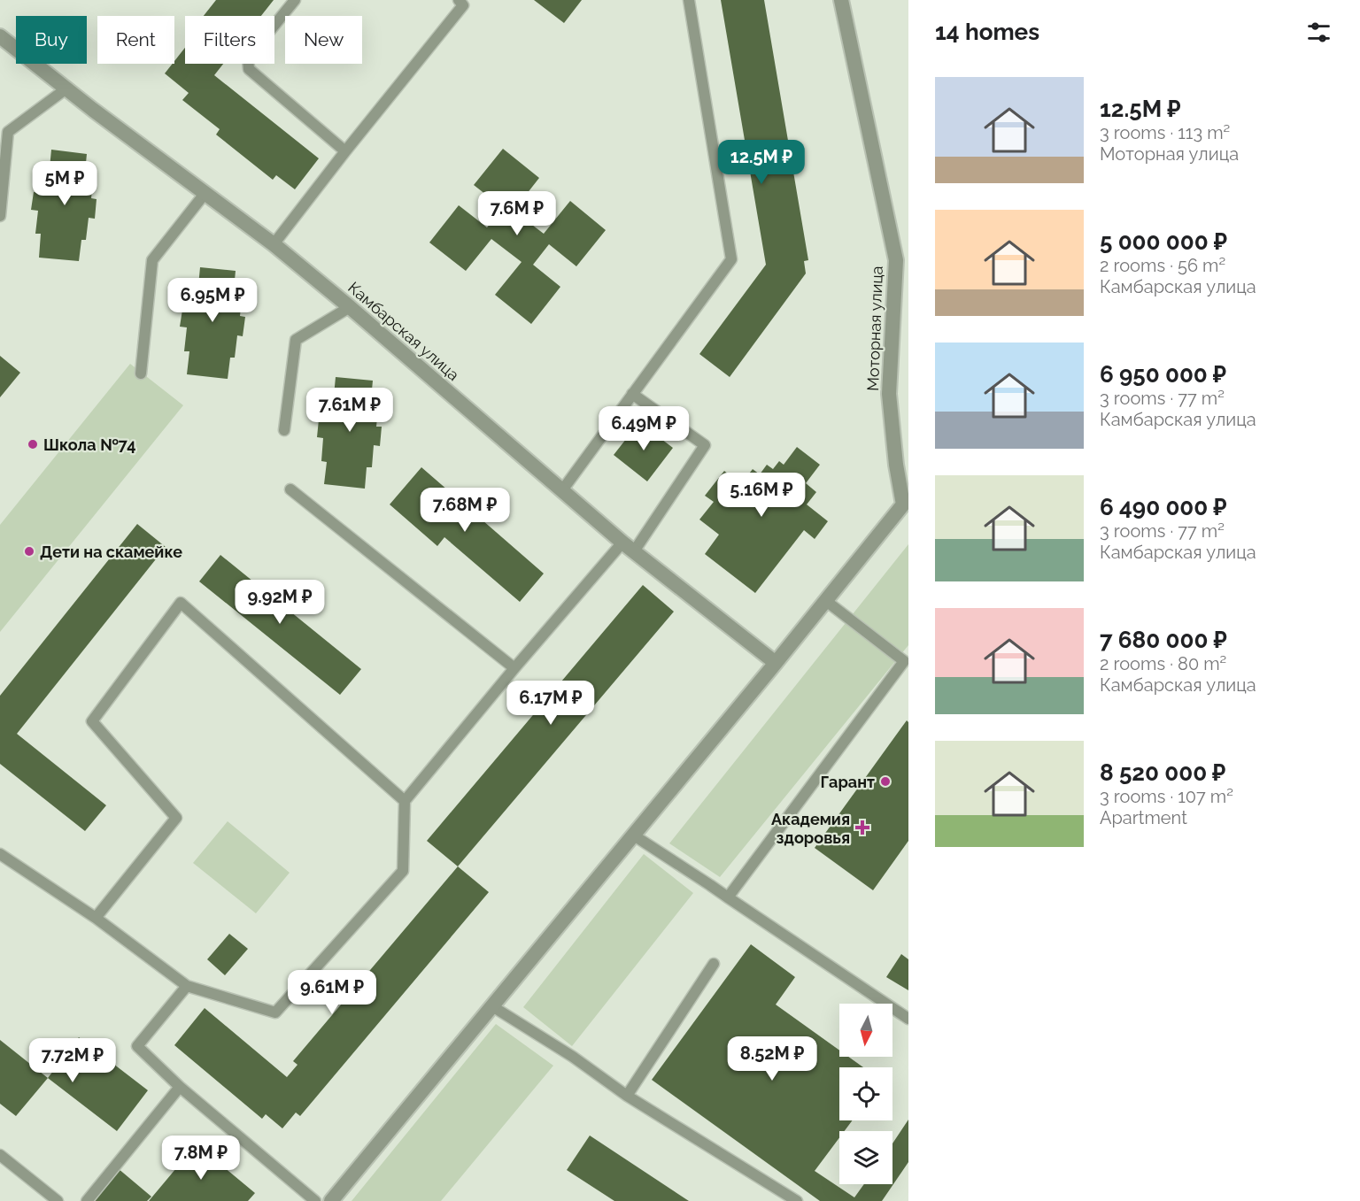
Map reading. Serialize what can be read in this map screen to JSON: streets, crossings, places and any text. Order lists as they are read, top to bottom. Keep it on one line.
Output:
{"streets":{"street":["Моторная улица","Камбарская улица"]},"places":{"other":["Школа №74","Дети на скамейке","Гарант"],"health":["Академия здоровья"]},"north":"bottom","page":{"heading":"14 homes","chip":["Buy","Rent","Filters","New"],"list":[{"name":"12.5M ₽","note":"3 rooms · 113 m² · Моторная улица"},{"name":"5 000 000 ₽","note":"2 rooms · 56 m² · Камбарская улица"},{"name":"6 950 000 ₽","note":"3 rooms · 77 m² · Камбарская улица"},{"name":"6 490 000 ₽","note":"3 rooms · 77 m² · Камбарская улица"},{"name":"7 680 000 ₽","note":"2 rooms · 80 m² · Камбарская улица"},{"name":"8 520 000 ₽","note":"3 rooms · 107 m² · Apartment"}],"price":["12.5M ₽","5M ₽","7.6M ₽","6.95M ₽","7.61M ₽","6.49M ₽","5.16M ₽","7.68M ₽","9.92M ₽","6.17M ₽","9.61M ₽","8.52M ₽","7.72M ₽","7.8M ₽"]}}
